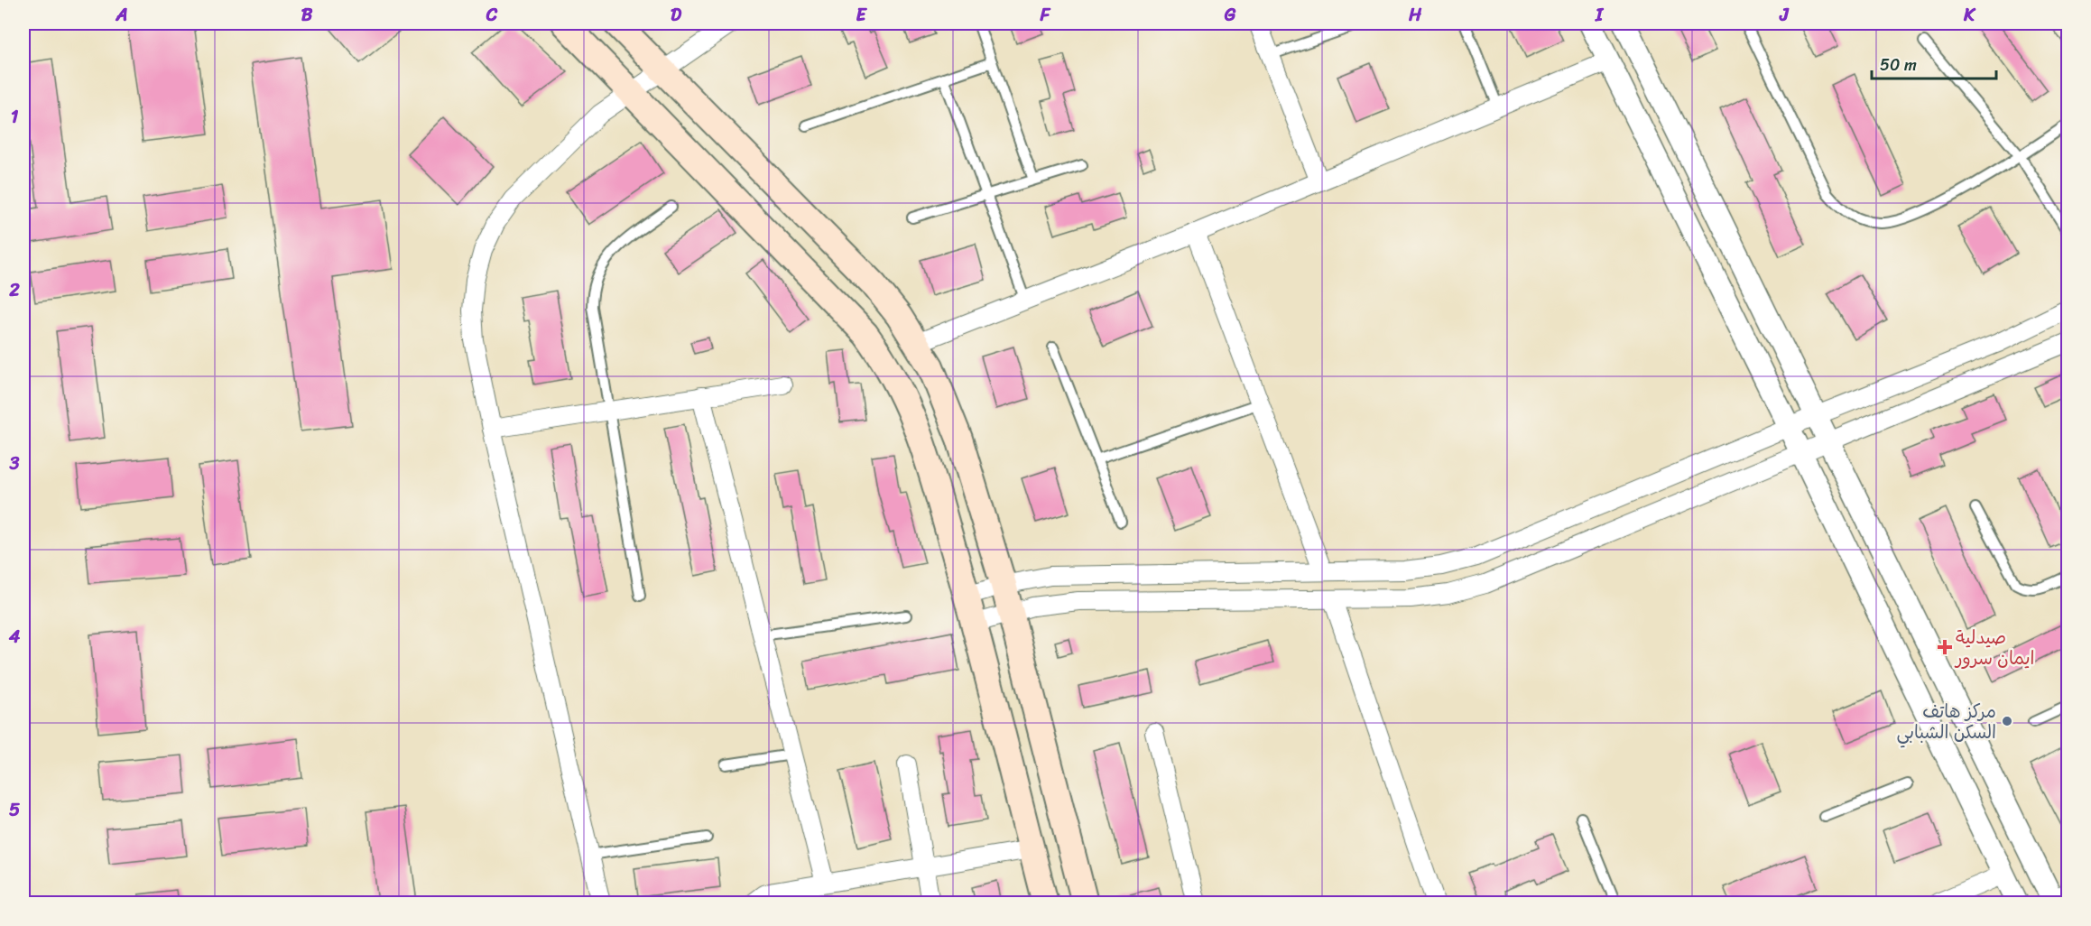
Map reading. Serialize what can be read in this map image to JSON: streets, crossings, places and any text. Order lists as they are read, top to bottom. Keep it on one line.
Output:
{"places":{"health":["صيدلية ايمان سرور"],"other":["مركز هاتف السكن الشبابي"]},"scale_bar":"50 m","grid":{"columns":["A","B","C","D","E","F","G","H","I","J","K"],"rows":["1","2","3","4","5"]}}
